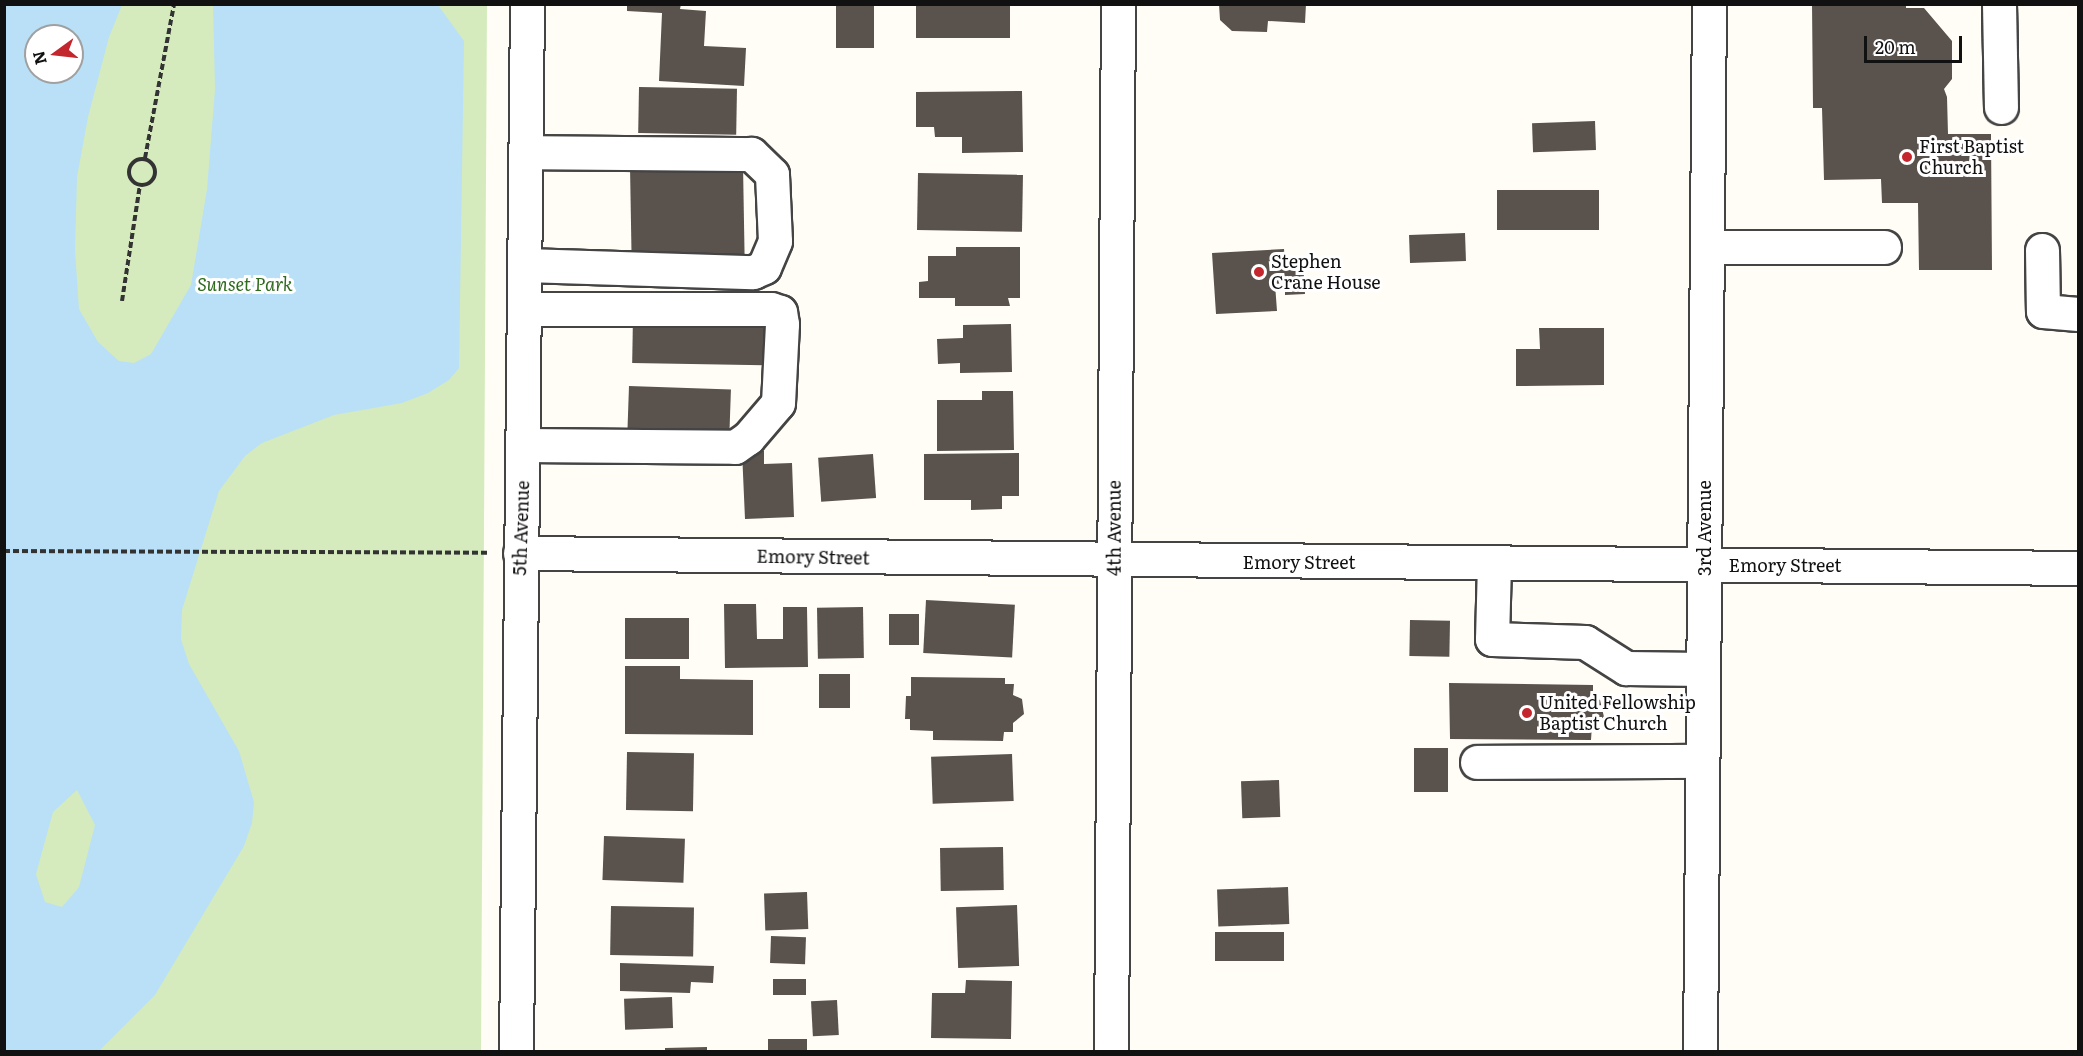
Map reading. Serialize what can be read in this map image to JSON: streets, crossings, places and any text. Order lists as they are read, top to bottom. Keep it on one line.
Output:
{"streets":{"street":["5th Avenue","4th Avenue","3rd Avenue","Emory Street"]},"crossings":[["5th Avenue","Emory Street"],["4th Avenue","Emory Street"],["3rd Avenue","Emory Street"]],"parks":["Sunset Park"],"places":["First Baptist Church","Stephen Crane House","United Fellowship Baptist Church"],"scale_bar":"20 m","north":"left"}
